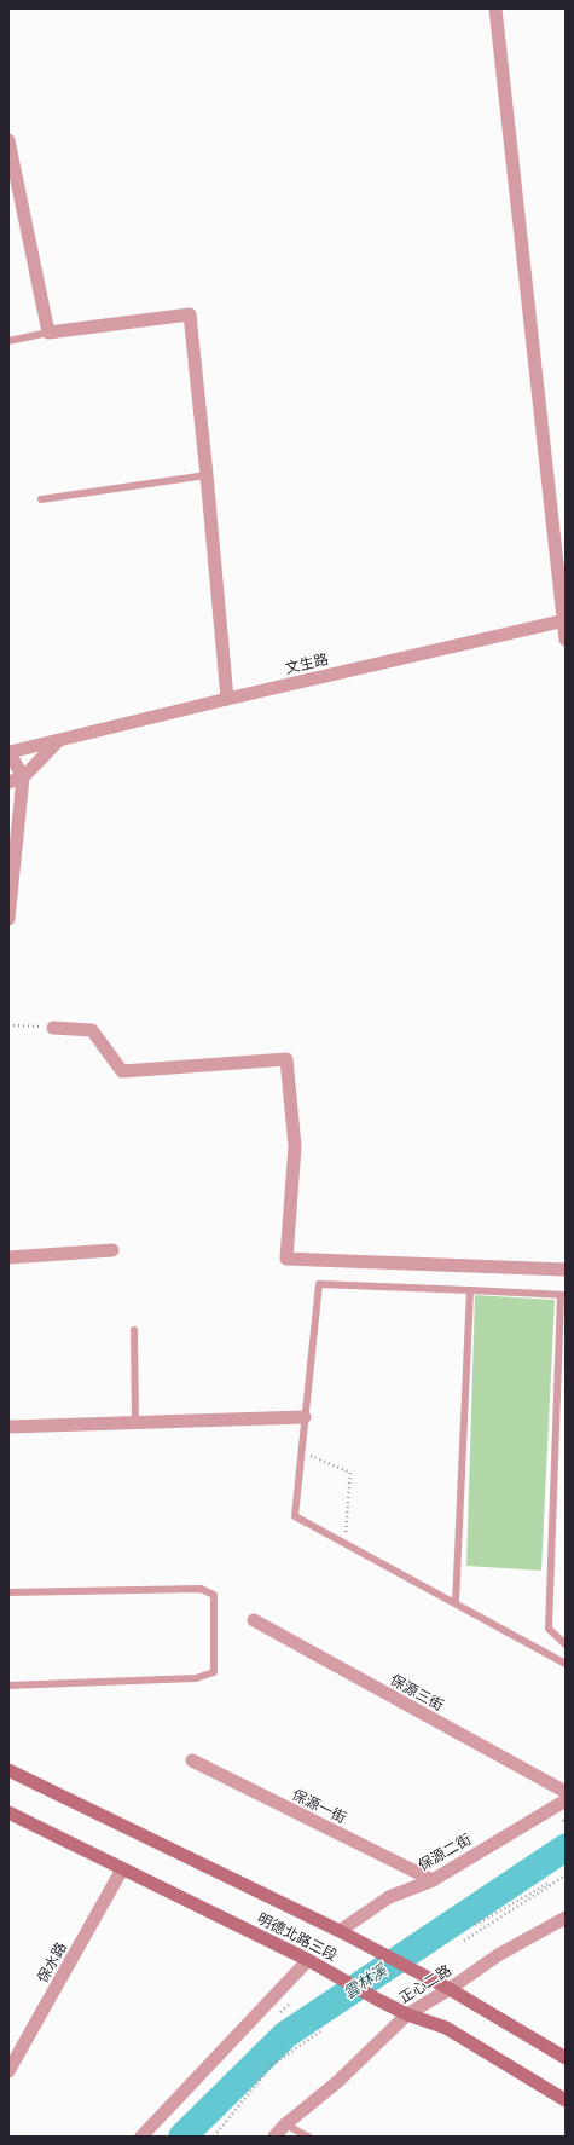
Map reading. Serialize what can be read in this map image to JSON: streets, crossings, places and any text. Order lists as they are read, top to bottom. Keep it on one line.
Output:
{"streets":{"main road":["明德北路三段"],"street":["文生路","保源三街","保源一街","保源二街","保水路","正心二路"]},"crossings":[["保源一街","保源二街"],["保源二街","明德北路三段"],["明德北路三段","保水路"],["明德北路三段","正心二路"]],"water":["雲林溪"]}
